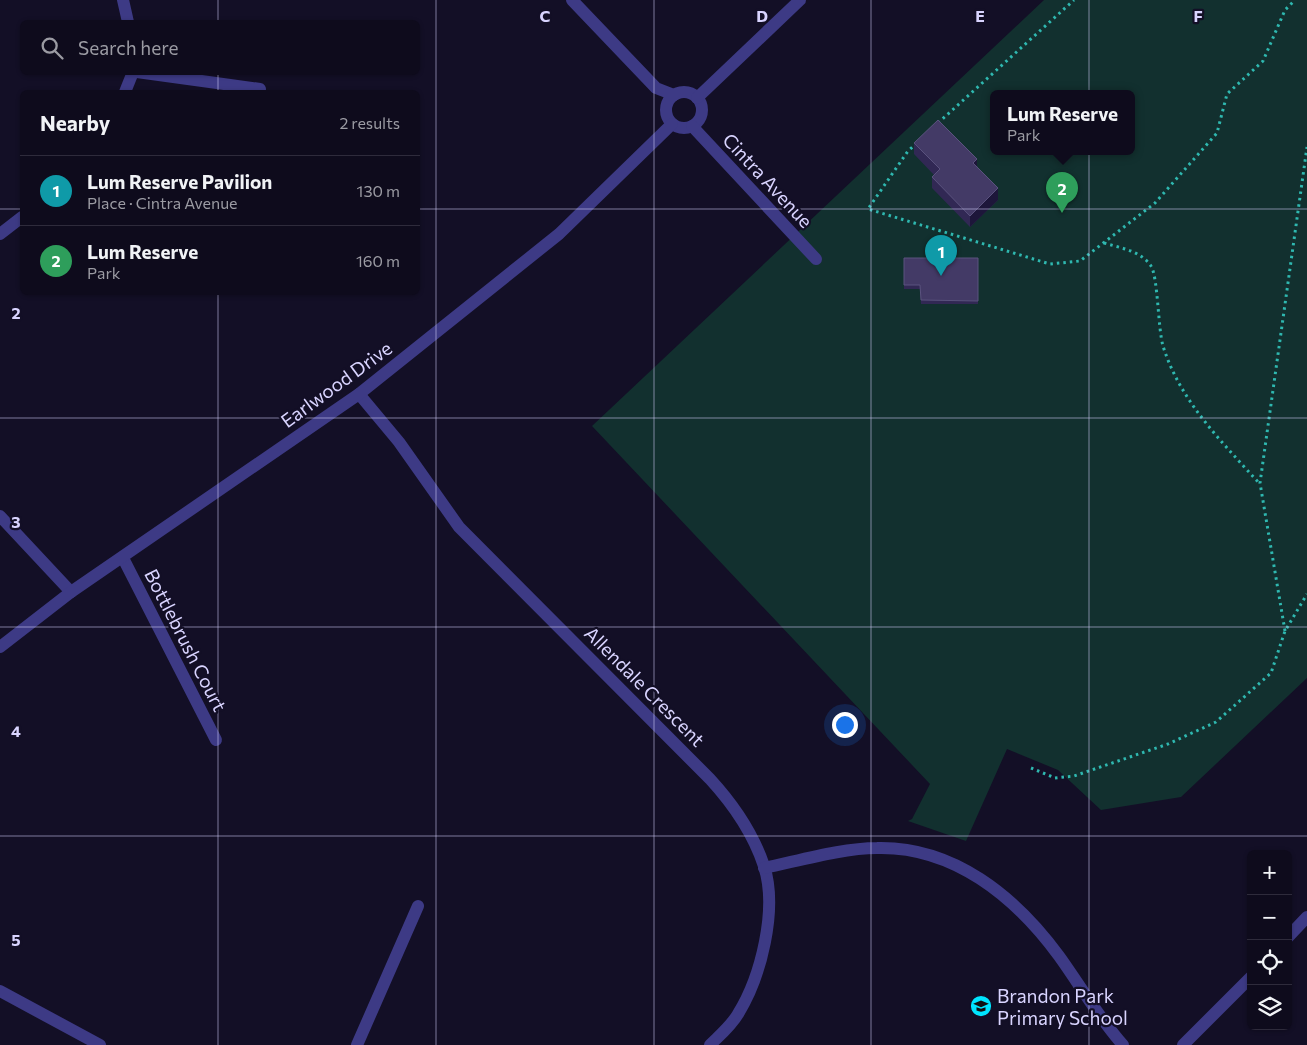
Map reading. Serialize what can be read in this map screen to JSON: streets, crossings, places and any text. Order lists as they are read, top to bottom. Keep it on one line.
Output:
{"streets":{"street":["Cintra Avenue","Earlwood Drive","Bottlebrush Court","Allendale Crescent"]},"crossings":[["Cintra Avenue","Earlwood Drive"],["Earlwood Drive","Bottlebrush Court"],["Earlwood Drive","Allendale Crescent"]],"places":{"school or university":["Brandon Park Primary School"]},"page":{"search":"Search here","popup":["Lum Reserve","Park"],"heading":["Nearby","2 results"],"list":[{"mark":"1","name":"Lum Reserve Pavilion","note":"Place · Cintra Avenue","value":"130 m"},{"mark":"2","name":"Lum Reserve","note":"Park","value":"160 m"}],"pins":["2","1"],"map_buttons":["+","−"]},"grid":{"columns":["C","D","E","F"],"rows":["2","3","4","5"]}}
